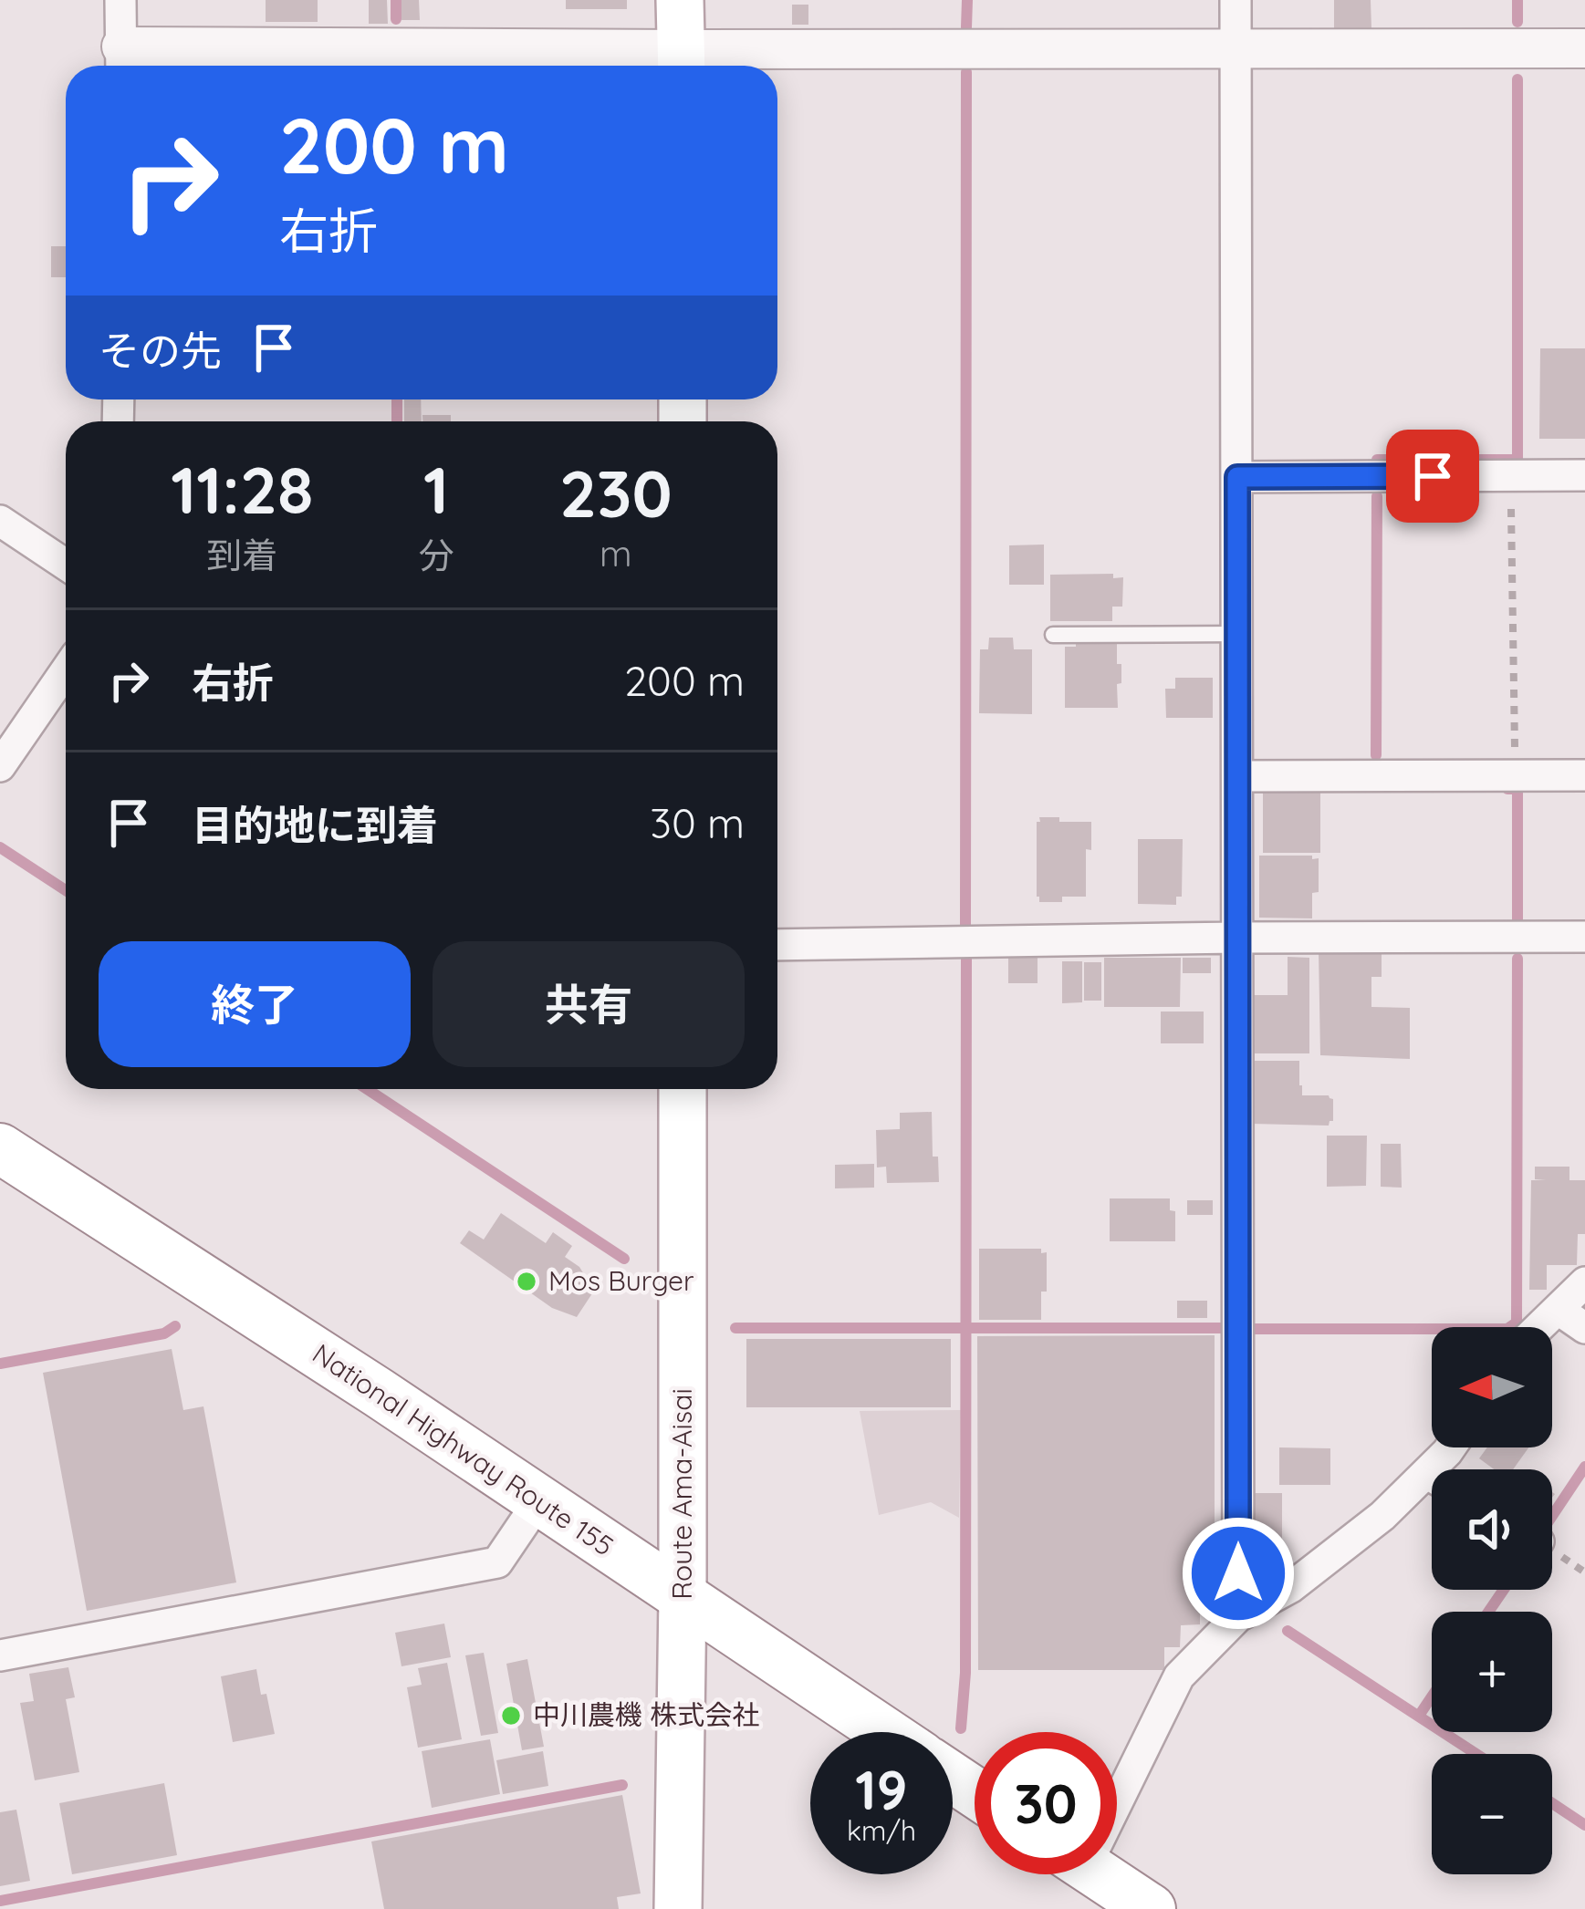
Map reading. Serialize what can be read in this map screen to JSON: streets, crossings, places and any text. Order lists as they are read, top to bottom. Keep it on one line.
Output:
{"streets":{"highway":["National Highway Route 155"],"main road":["Route Ama-Aisai"]},"crossings":[["National Highway Route 155","Route Ama-Aisai"]],"places":["Mos Burger","中川農機 株式会社"],"north":"left","page":{"turn":["200 m","右折"],"then":"その先","eta":["11:28","到着","1","分","230","m"],"list":[{"name":"右折","value":"200 m"},{"name":"目的地に到着","value":"30 m"}],"buttons":["終了","共有"],"map_buttons":["+","−"],"speed":"19 km/h","limit":"30"}}
